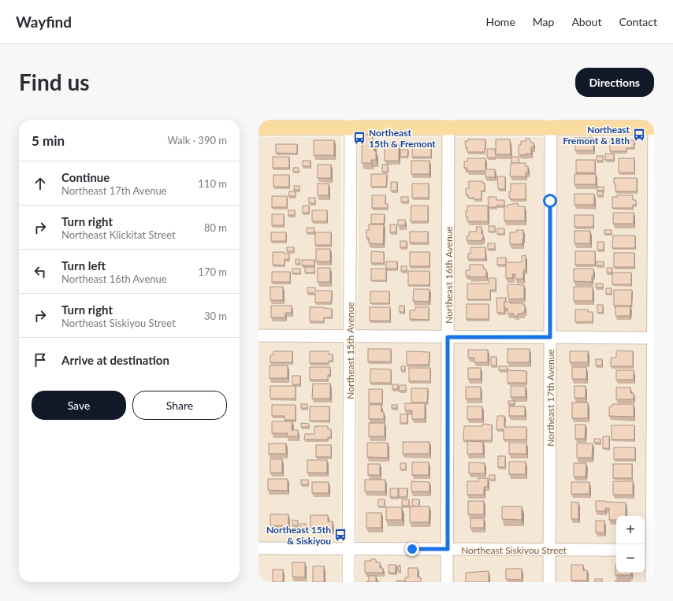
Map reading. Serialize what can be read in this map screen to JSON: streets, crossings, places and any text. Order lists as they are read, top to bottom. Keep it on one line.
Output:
{"streets":{"street":["Northeast 16th Avenue","Northeast 15th Avenue","Northeast 17th Avenue","Northeast Siskiyou Street"]},"crossings":[["Northeast 16th Avenue","Northeast Siskiyou Street"],["Northeast 15th Avenue","Northeast Siskiyou Street"],["Northeast 17th Avenue","Northeast Siskiyou Street"]],"places":{"bus stop":["Northeast Fremont & 18th","Northeast 15th & Fremont","Northeast 15th & Siskiyou"]},"page":{"header":"Wayfind","nav":["Home","Map","About","Contact"],"buttons":["Directions",["Save","Share"]],"title":"Find us","heading":["5 min","Walk · 390 m"],"list":[["Continue","Northeast 17th Avenue","110 m"],["Turn right","Northeast Klickitat Street","80 m"],["Turn left","Northeast 16th Avenue","170 m"],["Turn right","Northeast Siskiyou Street","30 m"],"Arrive at destination"],"map_buttons":["+","−"]}}
